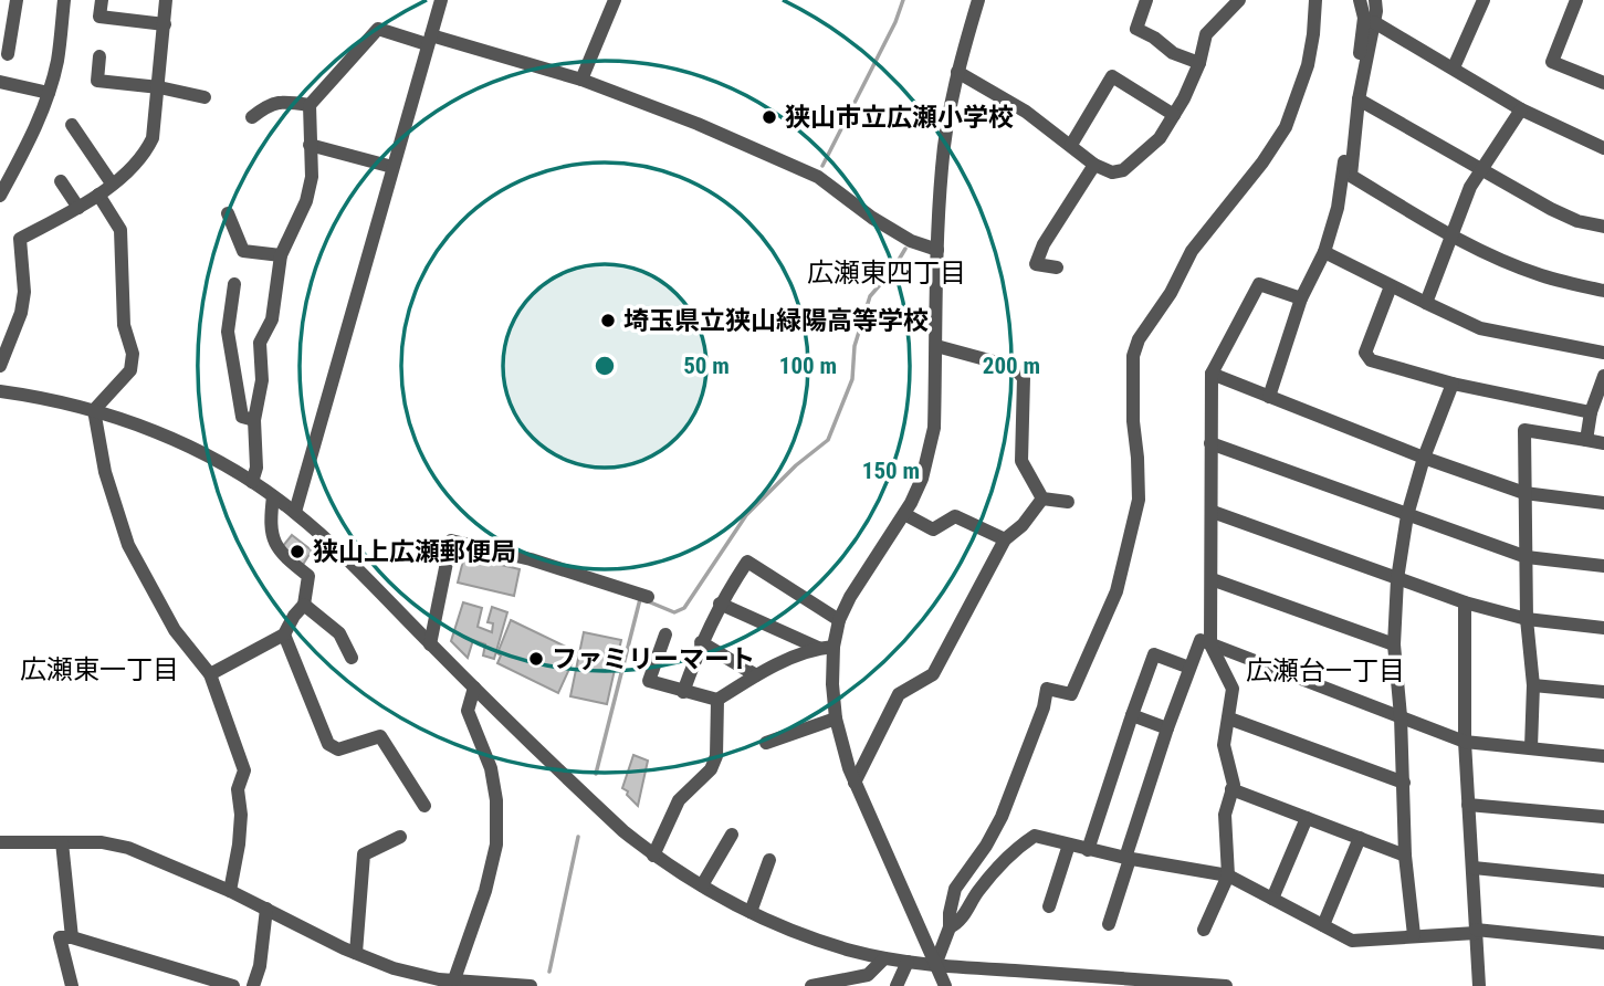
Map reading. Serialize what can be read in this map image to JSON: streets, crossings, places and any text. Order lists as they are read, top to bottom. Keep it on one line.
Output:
{"districts":["広瀬東四丁目","広瀬東一丁目","広瀬台一丁目"],"places":["狭山市立広瀬小学校","埼玉県立狭山緑陽高等学校","狭山上広瀬郵便局","ファミリーマート"],"rings":["50 m","100 m","200 m","150 m"]}
